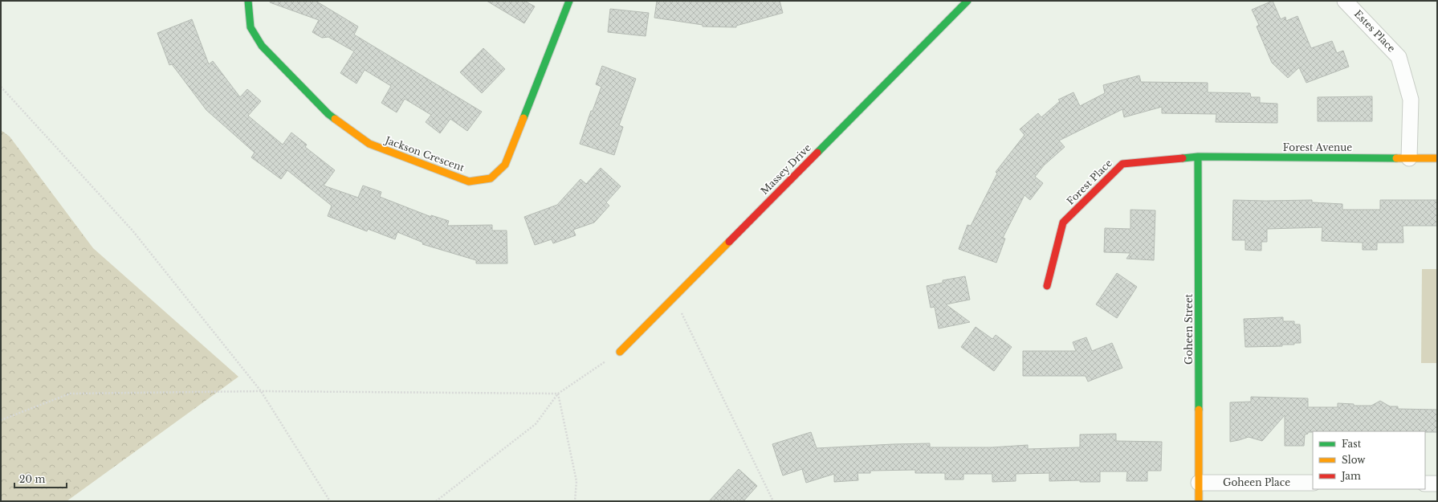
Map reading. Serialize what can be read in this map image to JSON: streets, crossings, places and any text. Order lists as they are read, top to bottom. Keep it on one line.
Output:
{"streets":{"street":["Estes Place","Forest Avenue","Jackson Crescent","Massey Drive","Forest Place","Goheen Street","Goheen Place"]},"crossings":[["Estes Place","Forest Avenue"],["Forest Avenue","Forest Place"],["Forest Avenue","Goheen Street"],["Forest Place","Goheen Street"],["Goheen Street","Goheen Place"]],"legend":["Fast","Slow","Jam"],"scale_bar":"20 m"}
